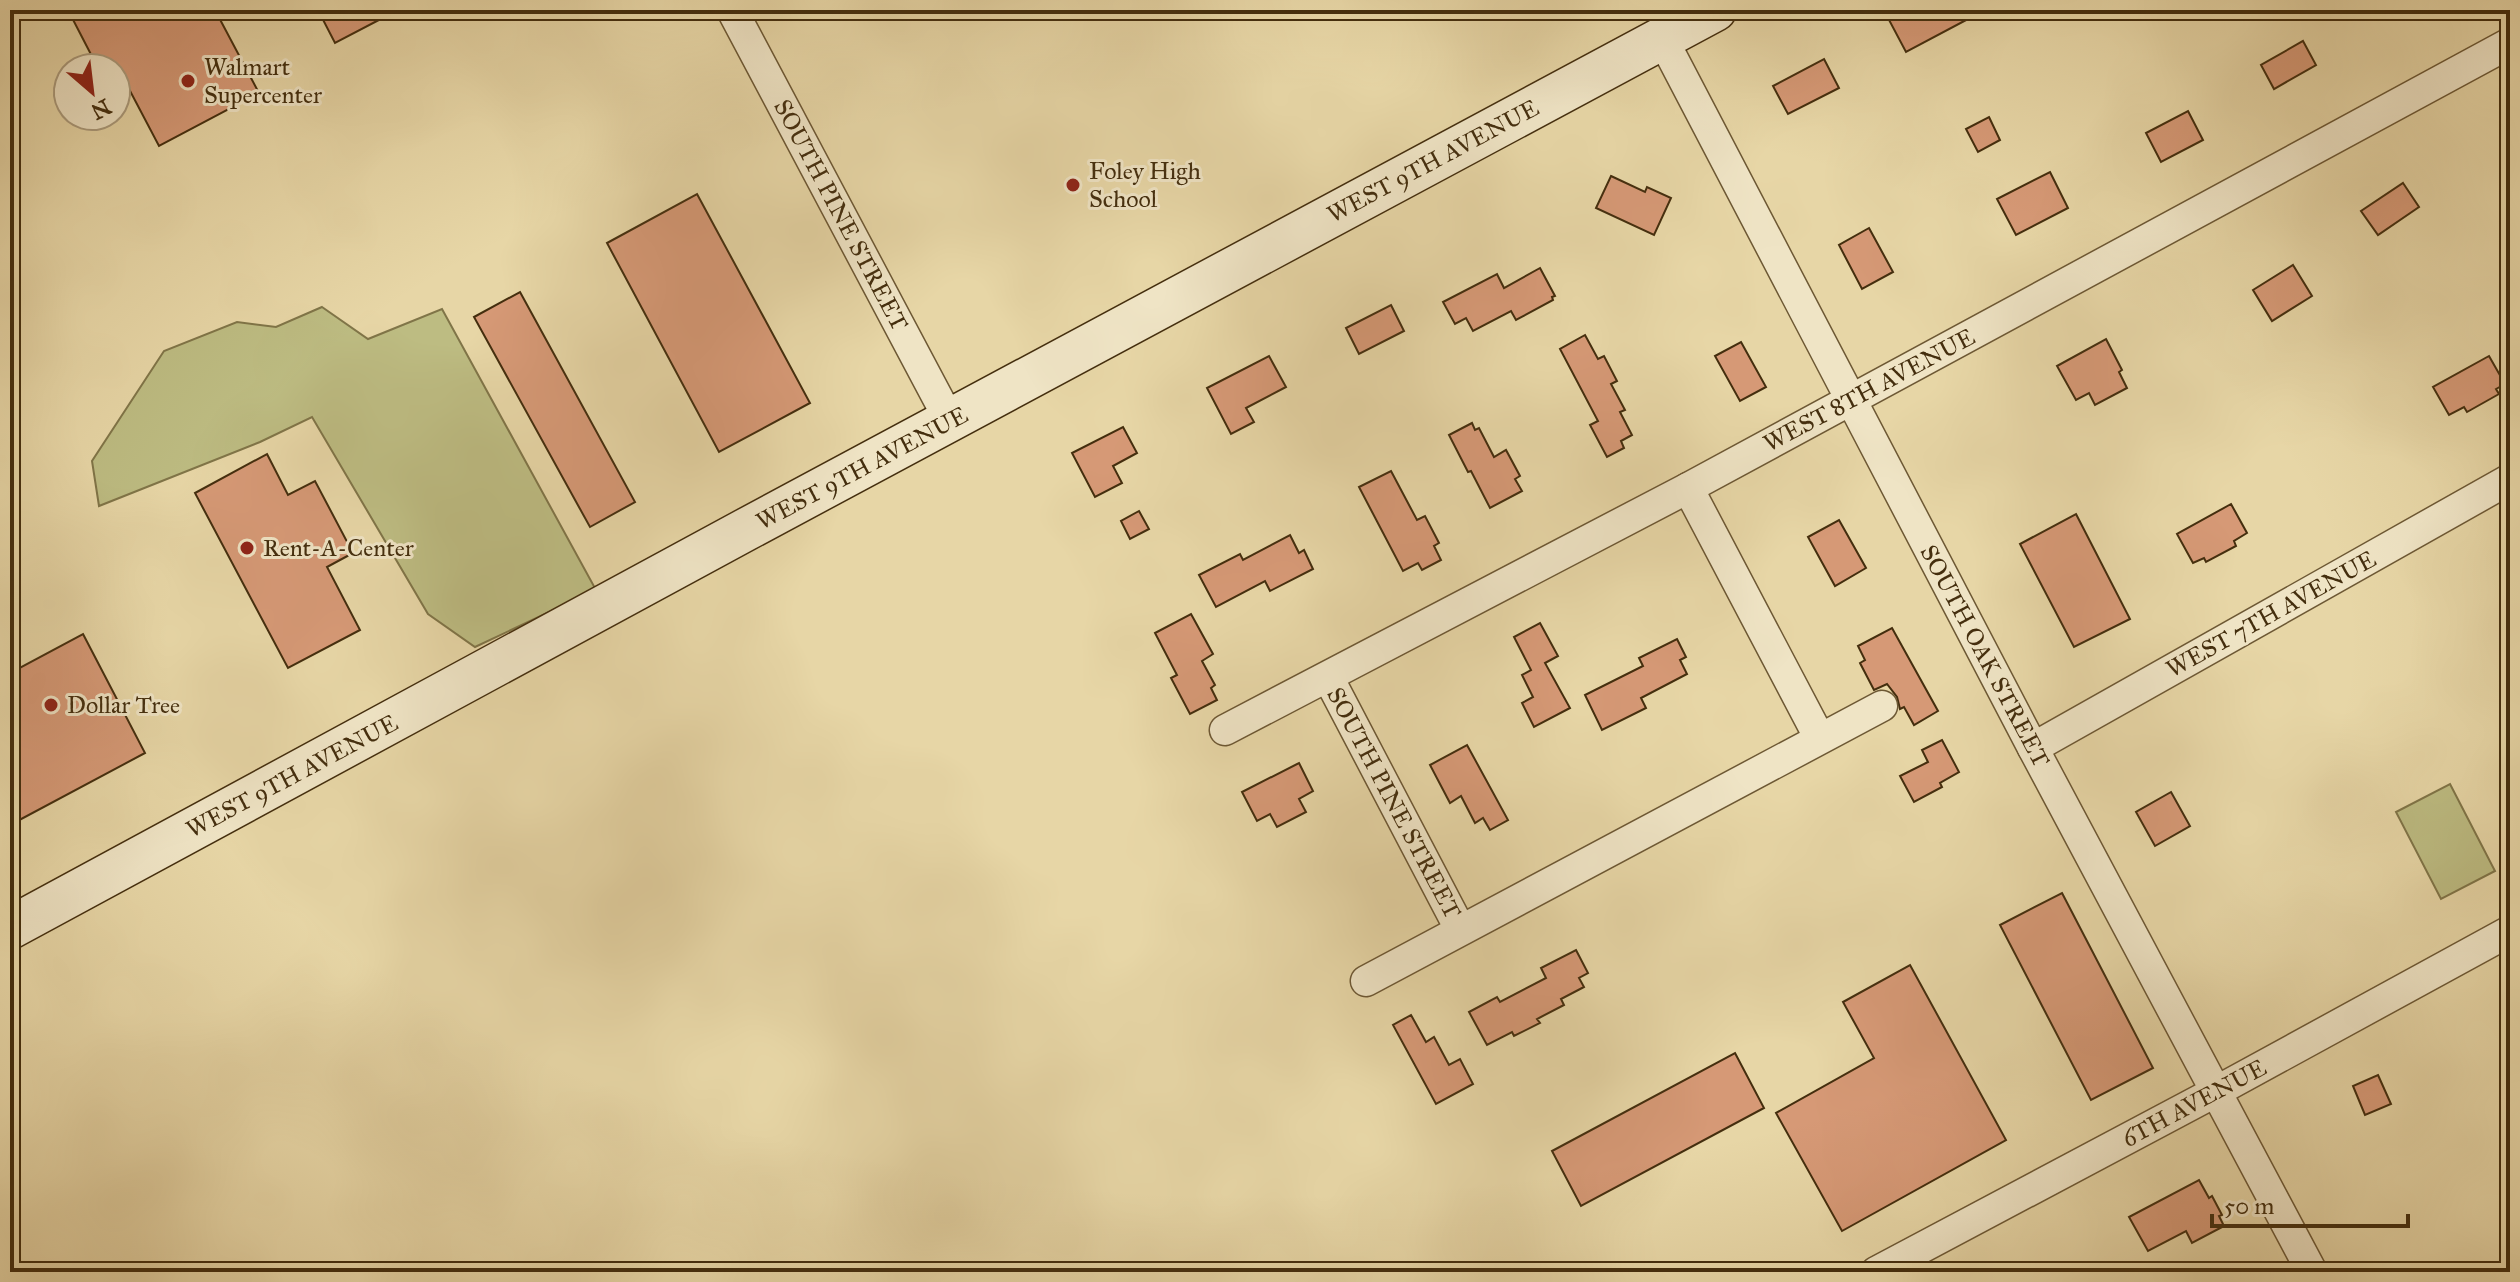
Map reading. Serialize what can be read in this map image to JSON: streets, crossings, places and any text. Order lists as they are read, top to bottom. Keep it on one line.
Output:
{"streets":{"street":["WEST 9TH AVENUE","SOUTH PINE STREET","WEST 8TH AVENUE","WEST 7TH AVENUE","SOUTH OAK STREET","6TH AVENUE"]},"crossings":[["WEST 9TH AVENUE","SOUTH PINE STREET"],["WEST 9TH AVENUE","SOUTH OAK STREET"],["SOUTH PINE STREET","WEST 8TH AVENUE"],["WEST 8TH AVENUE","SOUTH OAK STREET"],["WEST 7TH AVENUE","SOUTH OAK STREET"],["SOUTH OAK STREET","6TH AVENUE"]],"places":["Walmart Supercenter","Foley High School","Rent-A-Center","Dollar Tree"],"scale_bar":"50 m","north":"bottom right"}
